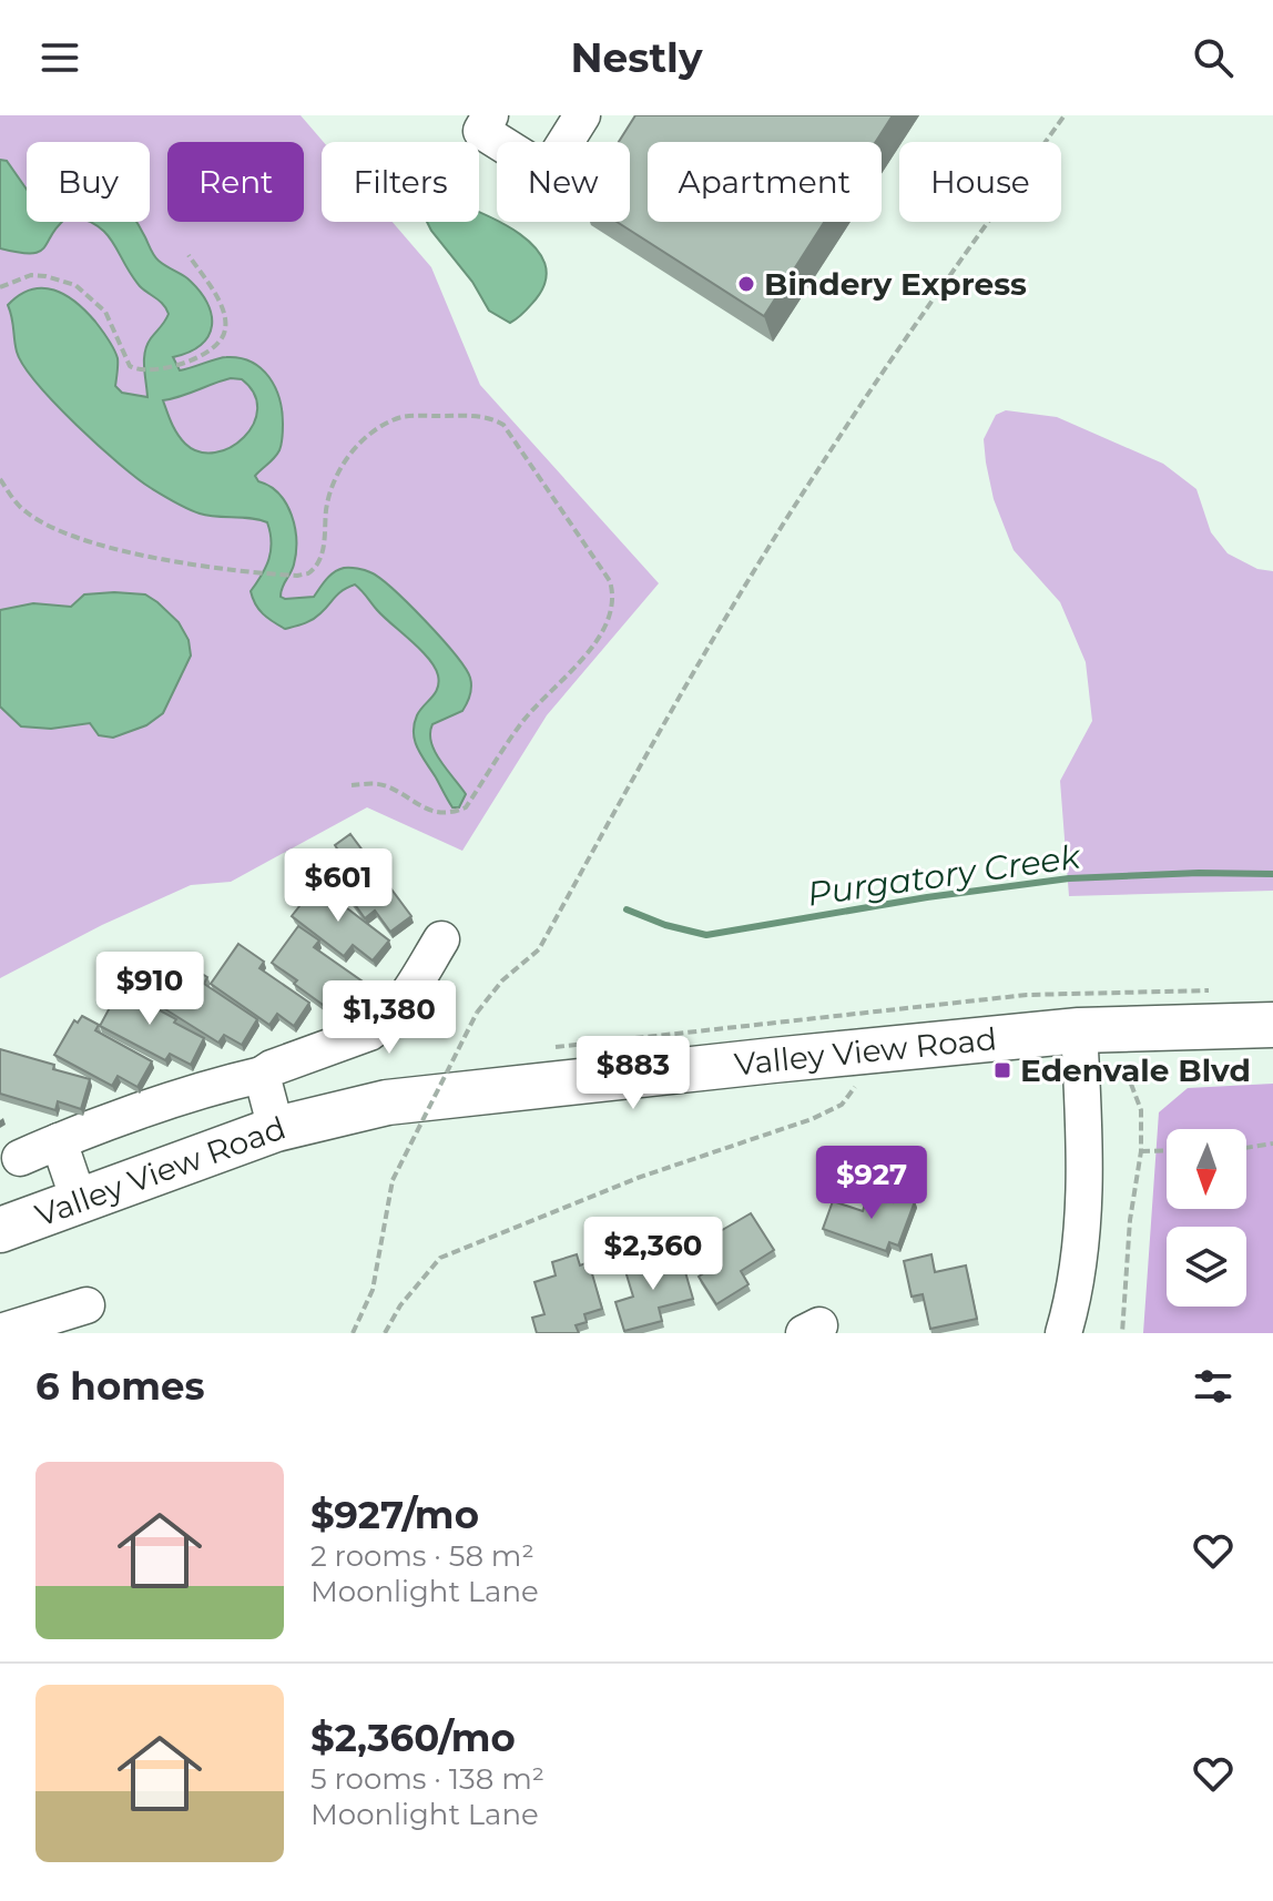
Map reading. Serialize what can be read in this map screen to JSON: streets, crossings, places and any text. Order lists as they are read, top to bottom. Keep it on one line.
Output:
{"streets":{"main road":["Valley View Road"]},"water":["Purgatory Creek"],"places":{"other":["Bindery Express"],"transit":["Edenvale Blvd"]},"north":"bottom","page":{"header":"Nestly","chip":["Buy","Rent","Filters","New","Apartment","House"],"price":["$601","$910","$1,380","$883","$927","$2,360"],"heading":"6 homes","list":[{"name":"$927/mo","note":"2 rooms · 58 m² · Moonlight Lane"},{"name":"$2,360/mo","note":"5 rooms · 138 m² · Moonlight Lane"}]}}
